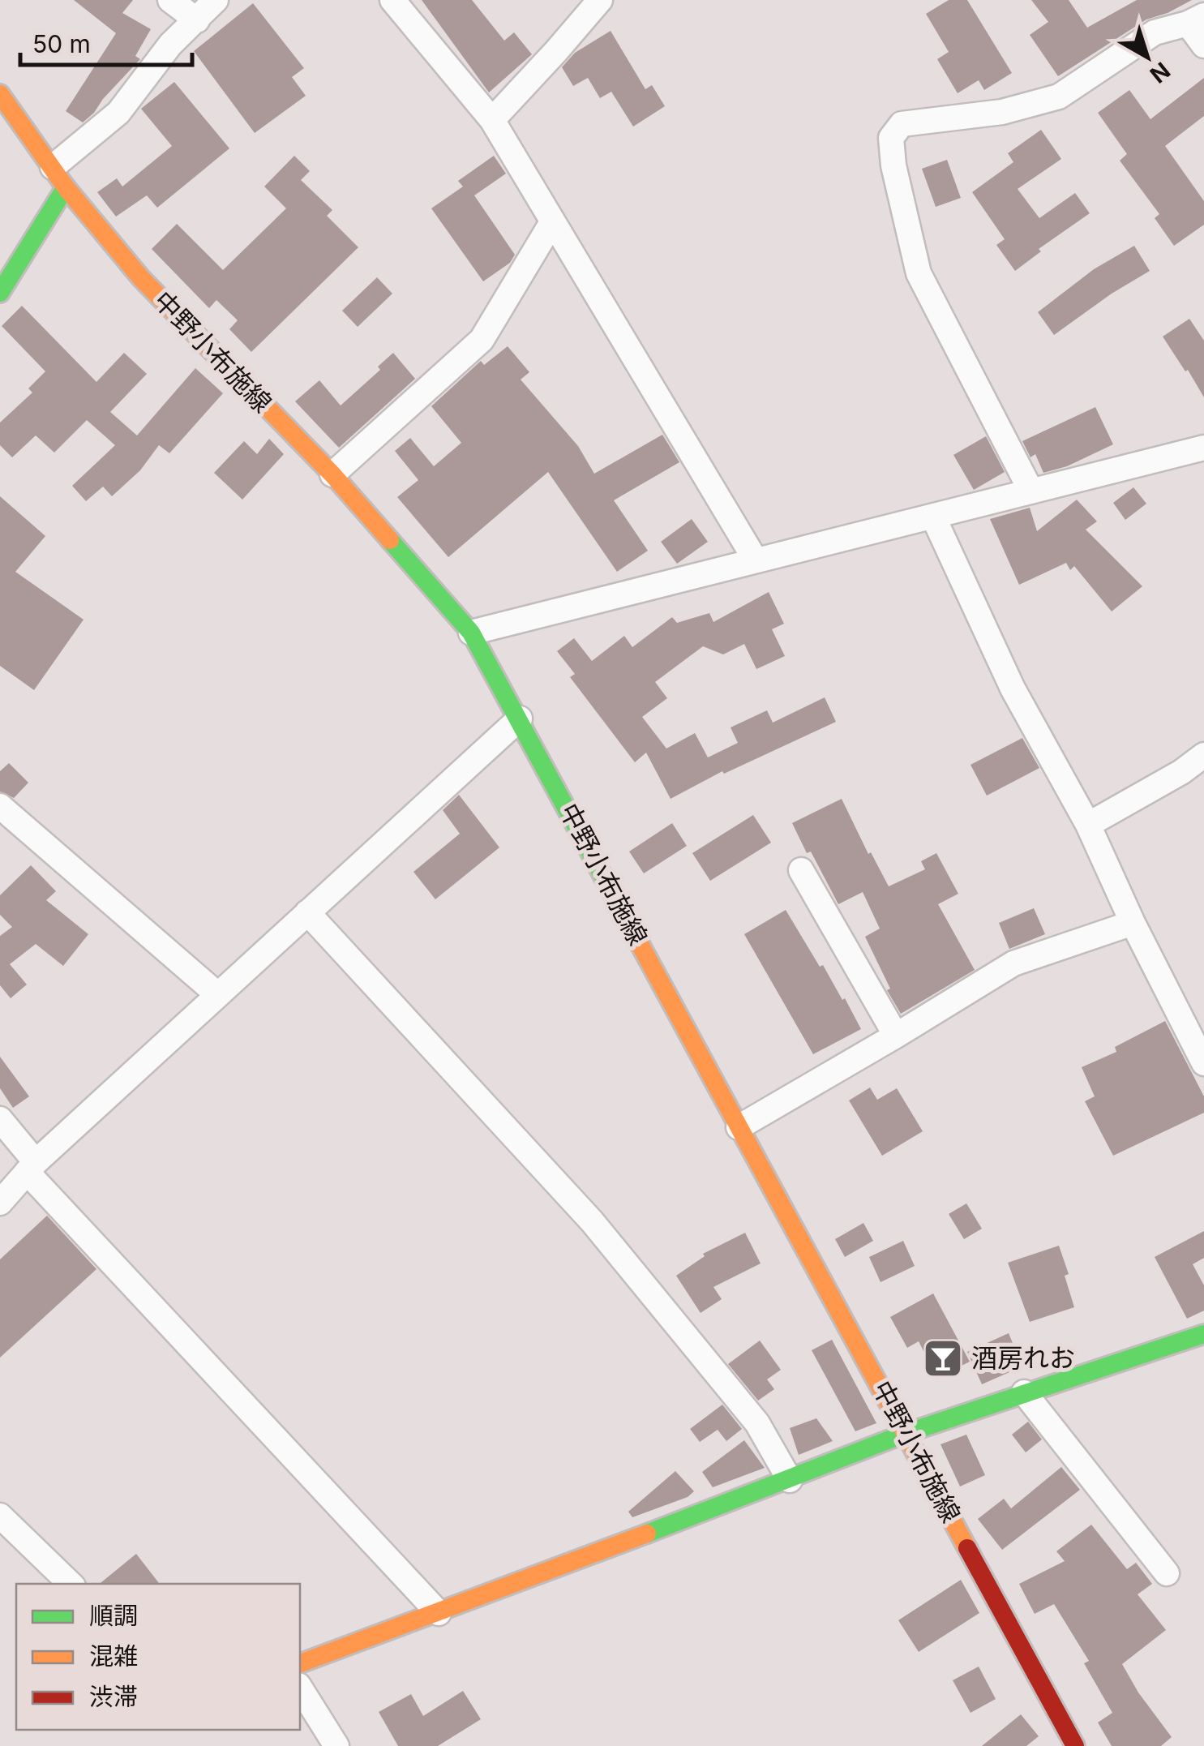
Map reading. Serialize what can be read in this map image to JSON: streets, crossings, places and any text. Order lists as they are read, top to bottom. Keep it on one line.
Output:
{"streets":{"main road":["中野小布施線"]},"places":{"bar":["酒房れお"]},"legend":["順調","混雑","渋滞"],"scale_bar":"50 m","north":"bottom right"}
